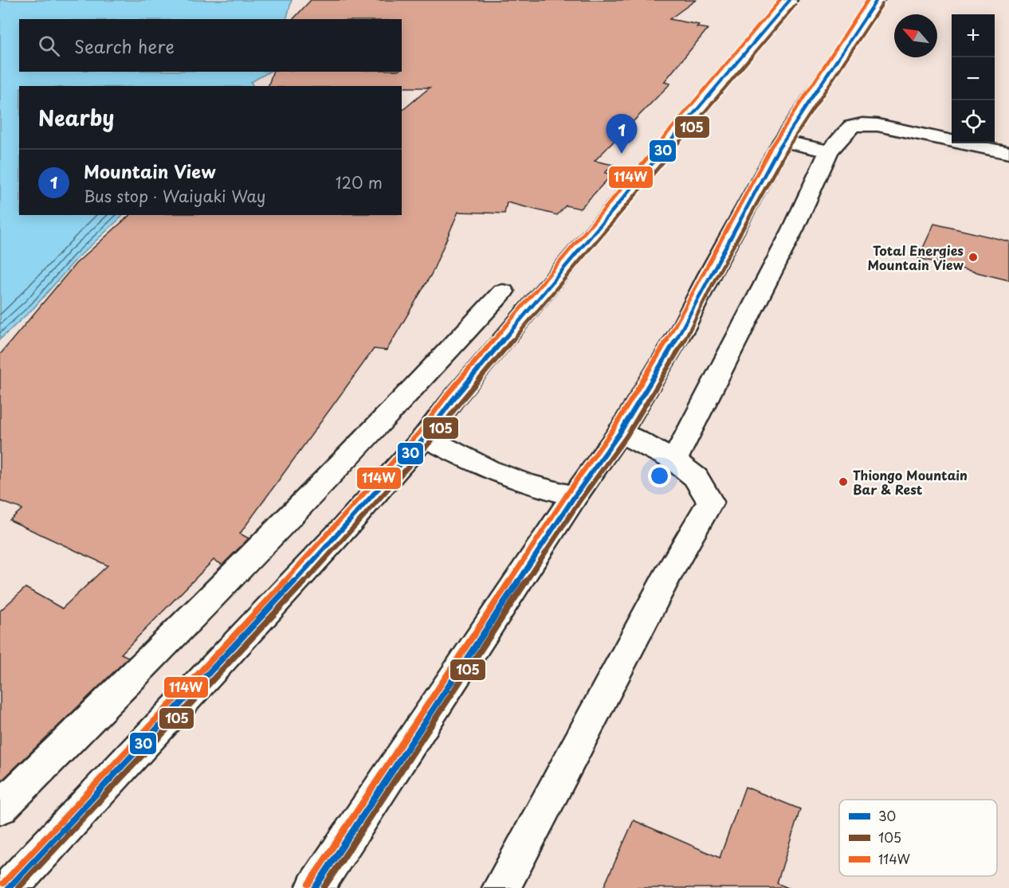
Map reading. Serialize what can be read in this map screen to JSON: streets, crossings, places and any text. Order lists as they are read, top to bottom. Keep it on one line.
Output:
{"places":["Total Energies Mountain View","Thiongo Mountain Bar & Rest"],"lines":["transit line 30","transit line 114W","transit line 105"],"legend":["30","105","114W"],"north":"top left","page":{"map_buttons":["+","−"],"search":"Search here","heading":"Nearby","pins":"1","list":[{"mark":"1","name":"Mountain View","note":"Bus stop · Waiyaki Way","value":"120 m"}]}}
